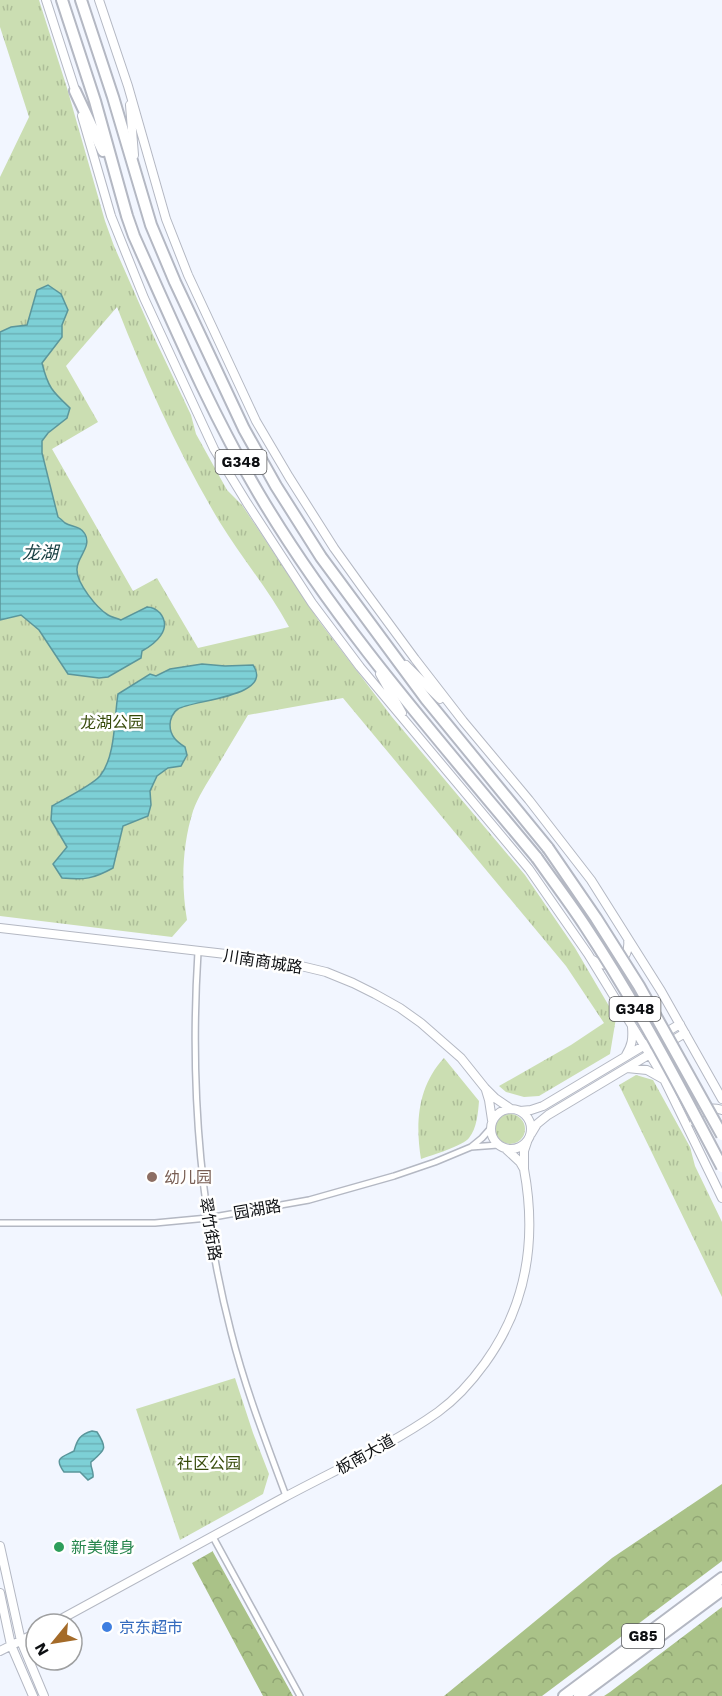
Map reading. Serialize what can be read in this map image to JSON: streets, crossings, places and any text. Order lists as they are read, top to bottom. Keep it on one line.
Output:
{"streets":{"highway":["G348","G85"],"street":["川南商城路","园湖路","翠竹街路","板南大道"]},"crossings":[["川南商城路","翠竹街路"],["川南商城路","板南大道"],["园湖路","翠竹街路"],["翠竹街路","板南大道"]],"water":["龙湖"],"parks":["龙湖公园","社区公园"],"places":["幼儿园","新美健身","京东超市"],"north":"bottom left"}
